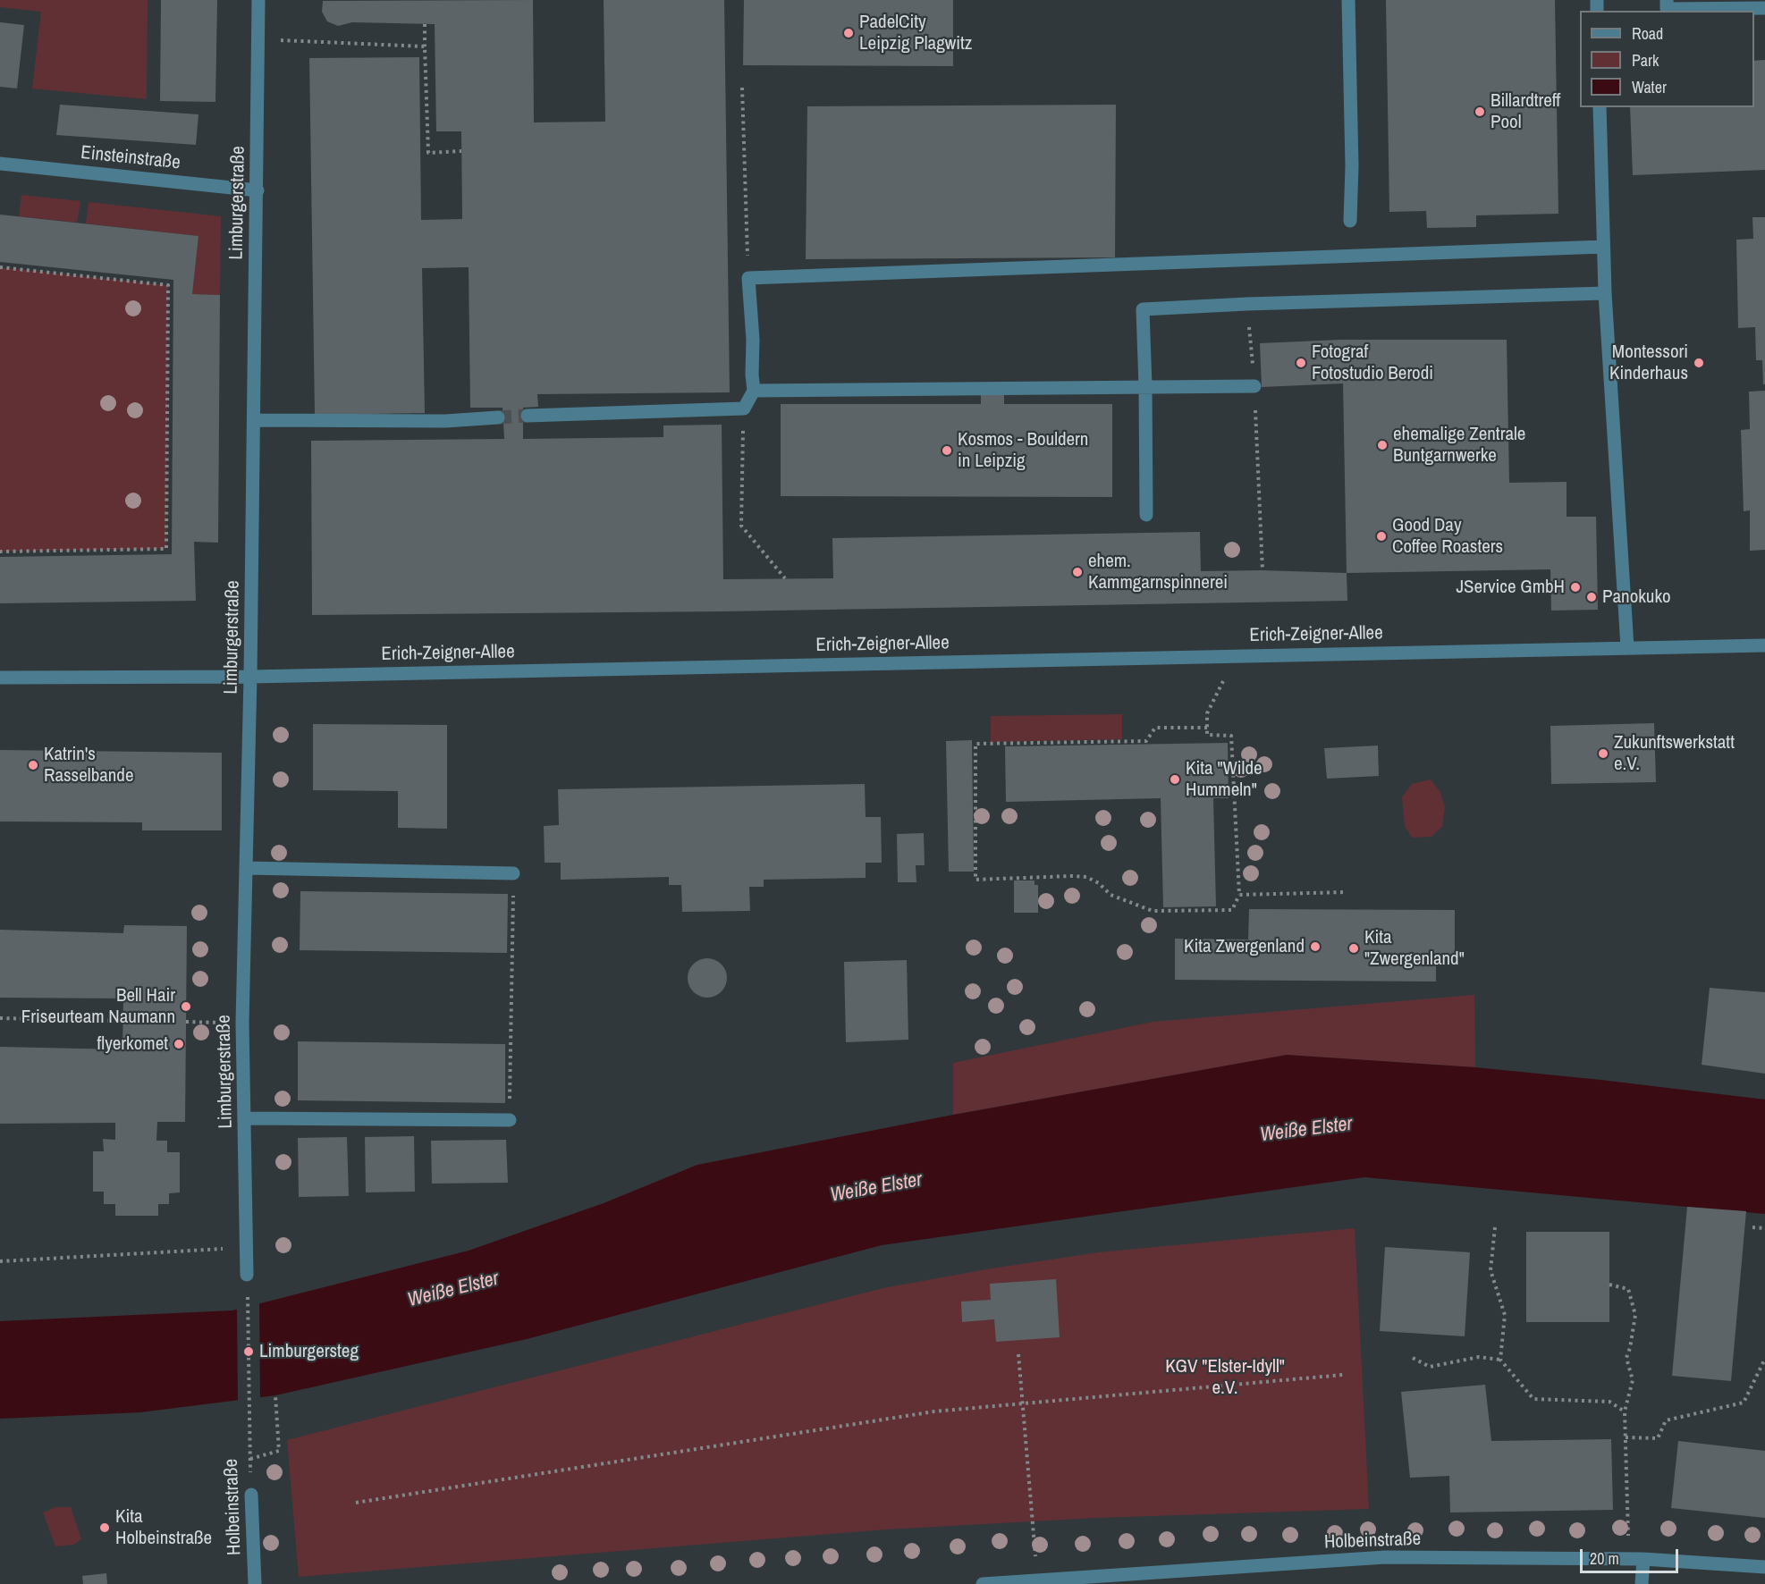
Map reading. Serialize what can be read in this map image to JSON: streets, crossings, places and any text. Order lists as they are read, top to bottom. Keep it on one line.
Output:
{"streets":{"street":["Einsteinstraße","Limburgerstraße","Erich-Zeigner-Allee","Holbeinstraße"]},"crossings":[["Einsteinstraße","Limburgerstraße"],["Limburgerstraße","Erich-Zeigner-Allee"],["Limburgerstraße","Holbeinstraße"]],"water":["Weiße Elster"],"parks":["KGV \"Elster-Idyll\" e.V."],"places":["PadelCity Leipzig Plagwitz","Billardtreff Pool","Fotograf Fotostudio Berodi","Montessori Kinderhaus","ehemalige Zentrale Buntgarnwerke","Kosmos - Bouldern in Leipzig","Good Day Coffee Roasters","ehem. Kammgarnspinnerei","JService GmbH","Panokuko","Zukunftswerkstatt e.V.","Katrin's Rasselbande","Kita \"Wilde Hummeln\"","Kita Zwergenland","Kita \"Zwergenland\"","Bell Hair Friseurteam Naumann","flyerkomet","Limburgersteg","Kita Holbeinstraße"],"legend":["Road","Park","Water"],"scale_bar":"20 m"}
